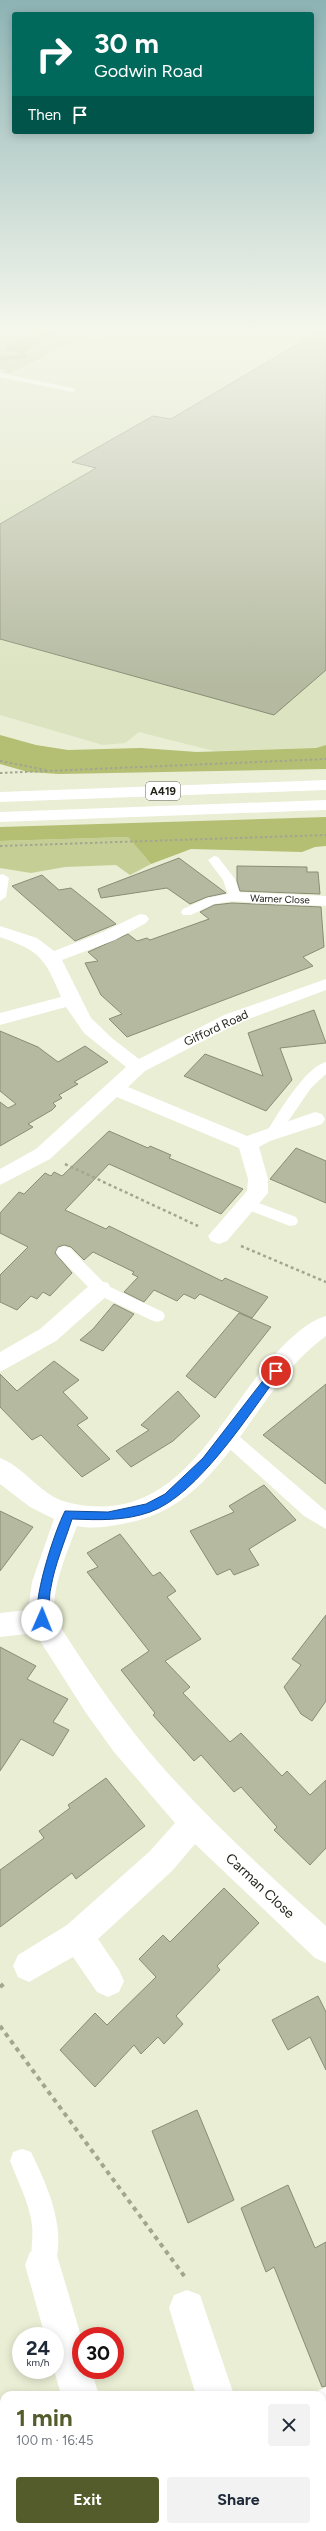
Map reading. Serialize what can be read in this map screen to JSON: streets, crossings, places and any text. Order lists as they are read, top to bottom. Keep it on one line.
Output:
{"streets":{"main road":["A419","Warner Close","Gifford Road","Carman Close"]},"page":{"turn":["30 m","Godwin Road"],"then":"Then","speed":"24 km/h","limit":"30","heading":["1 min","100 m · 16:45"],"buttons":["Exit","Share"]}}
